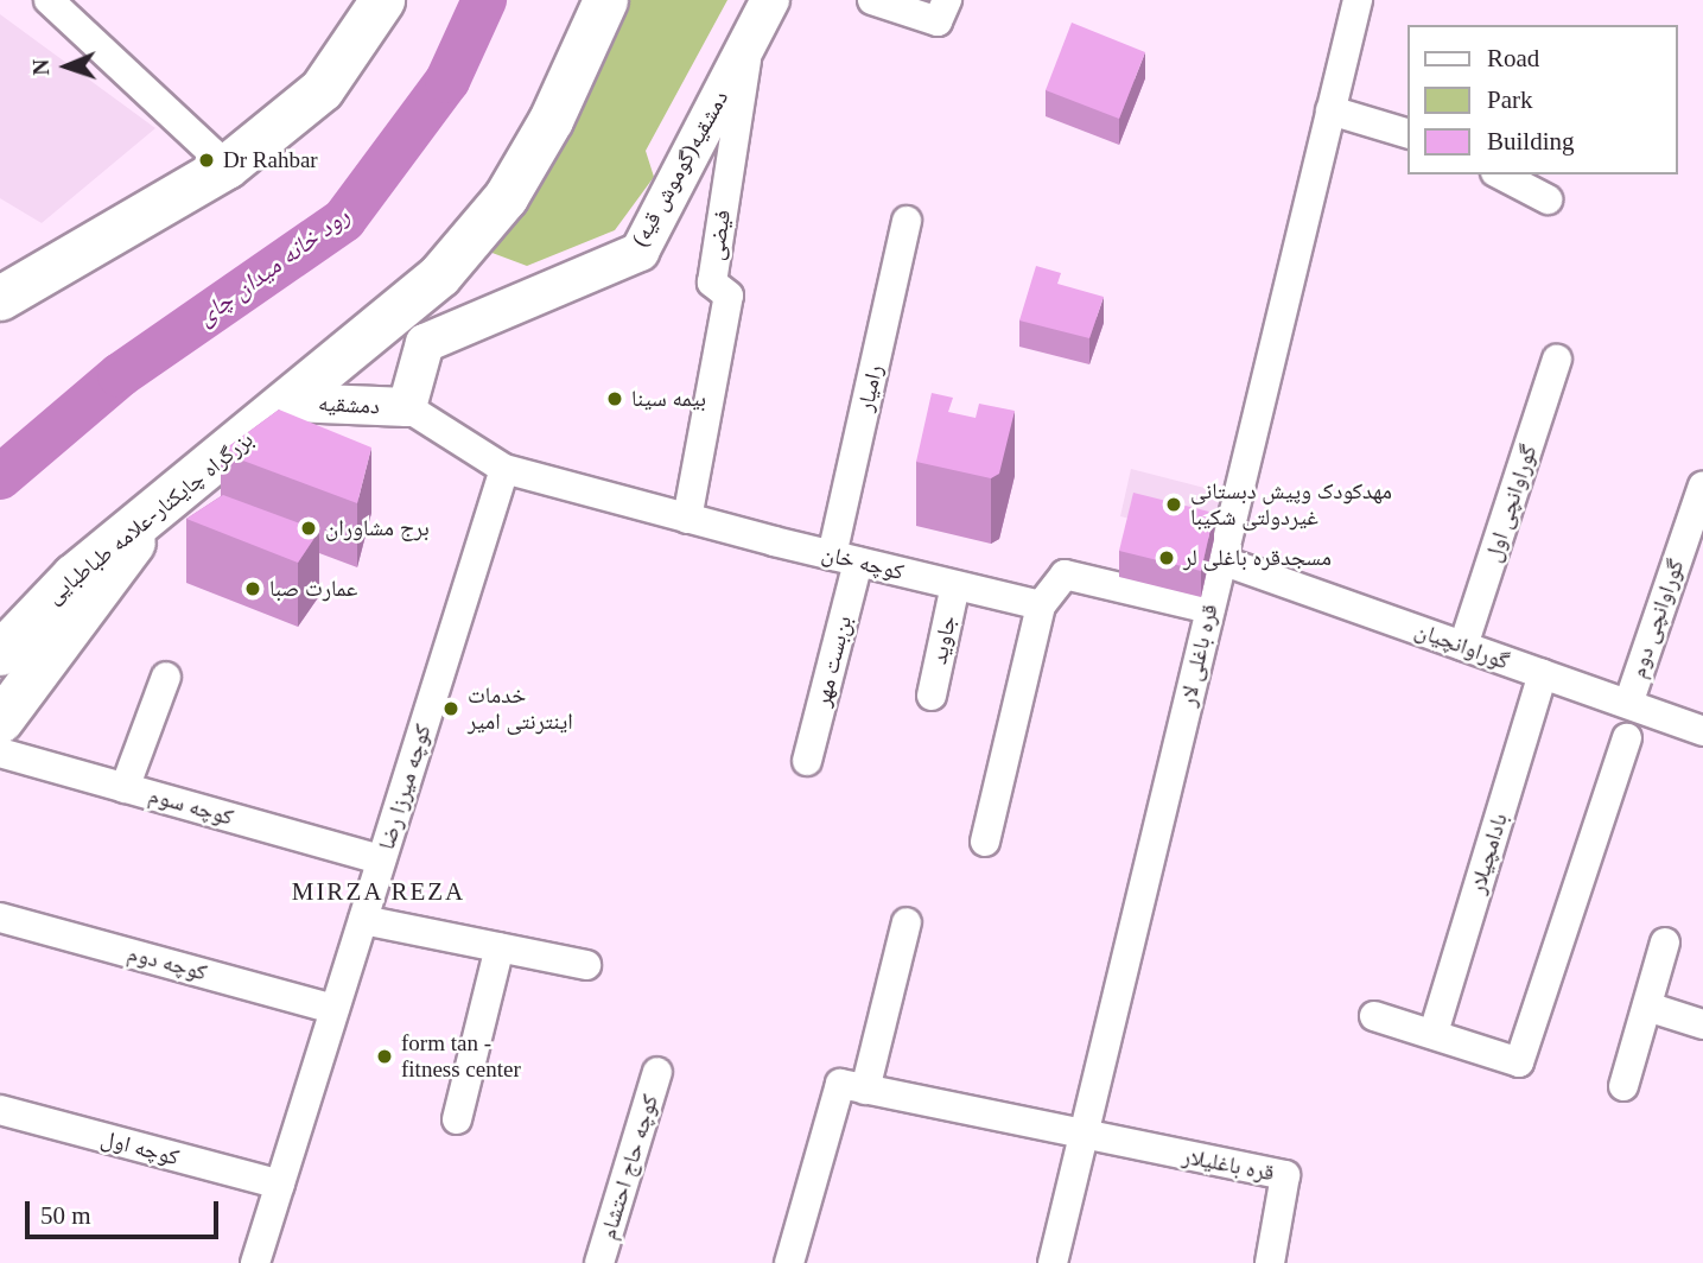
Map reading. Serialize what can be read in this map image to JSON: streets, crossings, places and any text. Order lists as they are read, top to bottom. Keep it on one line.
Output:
{"streets":{"highway":["بزرگراه چایکنار-علامه طباطبایی"],"main road":["دمشقیه(گوموش قیه)","دمشقیه"],"street":["فیضی","رامیار","گوراوانچی اول","کوچه خان","گوراوانچی دوم","جاوید","گوراوانچیان","قره باغلی لار","بن‌بست مهر","کوچه میرزا رضا","کوچه سوم","بادامچیلار","کوچه دوم","کوچه اول","قره باغلیلار","کوچه حاج احتشام"]},"crossings":[["دمشقیه(گوموش قیه)","فیضی"],["دمشقیه(گوموش قیه)","دمشقیه"],["فیضی","کوچه خان"],["رامیار","کوچه خان"],["رامیار","بن‌بست مهر"],["دمشقیه","بزرگراه چایکنار-علامه طباطبایی"],["گوراوانچی اول","گوراوانچیان"],["کوچه خان","جاوید"],["کوچه خان","بن‌بست مهر"],["کوچه خان","کوچه میرزا رضا"],["گوراوانچی دوم","گوراوانچیان"],["گوراوانچیان","قره باغلی لار"],["گوراوانچیان","بادامچیلار"],["قره باغلی لار","قره باغلیلار"],["کوچه میرزا رضا","کوچه سوم"],["کوچه میرزا رضا","کوچه دوم"],["کوچه میرزا رضا","کوچه اول"]],"districts":["MIRZA REZA"],"water":["رود خانه میدان چای"],"places":["Dr Rahbar","بیمه سینا","مهدکودک وپیش دبستانی غیردولتی شکیبا","برج مشاوران","مسجدقره باغلی لر","عمارت صبا","خدمات اینترنتی امیر","form tan - fitness center"],"legend":["Road","Park","Building"],"scale_bar":"50 m","north":"left"}
